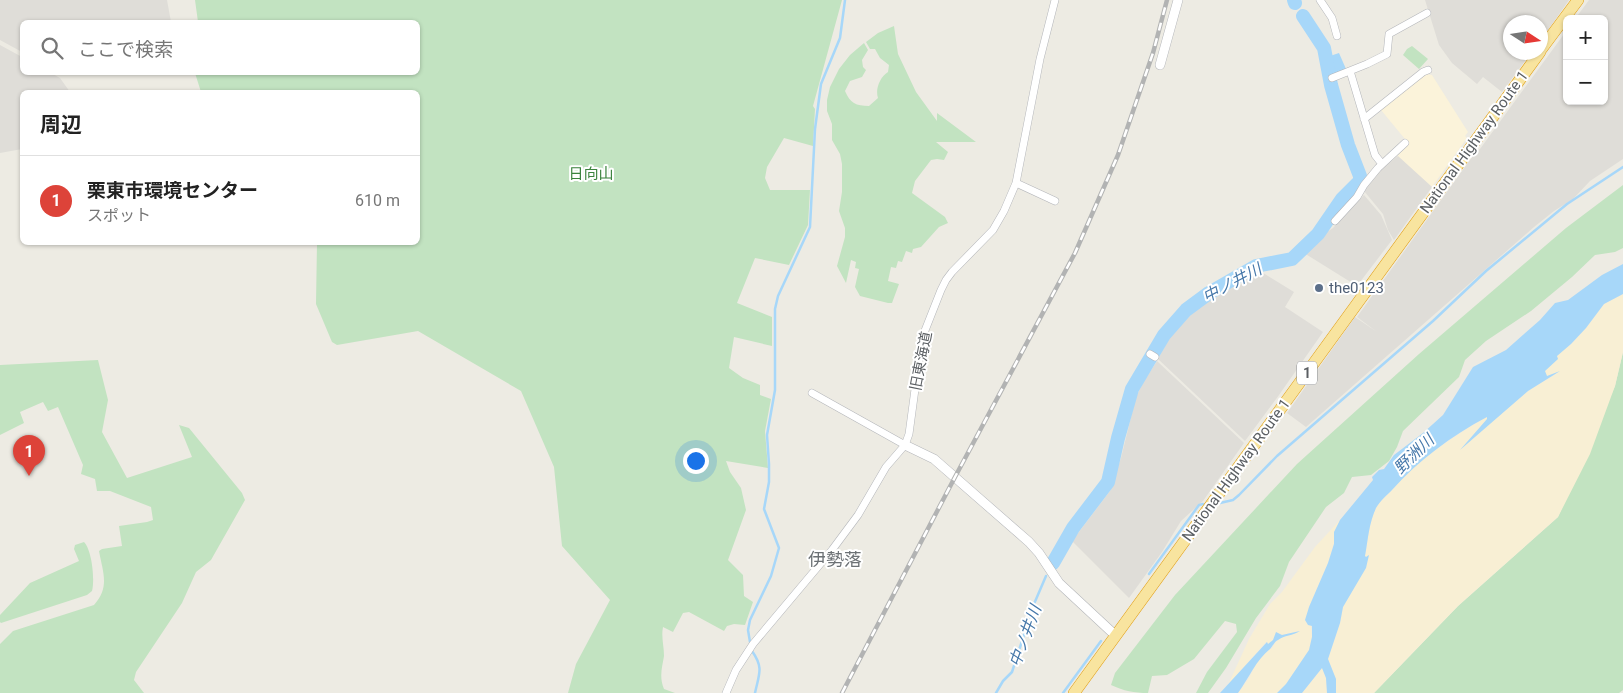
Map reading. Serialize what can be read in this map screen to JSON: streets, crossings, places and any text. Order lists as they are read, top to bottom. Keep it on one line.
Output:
{"streets":{"highway":["National Highway Route 1","1"],"street":["旧東海道"]},"districts":["伊勢落"],"water":["中ノ井川","野洲川"],"parks":["日向山"],"places":["the0123"],"north":"right","page":{"map_buttons":["+","−"],"search":"ここで検索","heading":"周辺","list":[{"mark":"1","name":"栗東市環境センター","note":"スポット","value":"610 m"}],"pins":"1"}}
